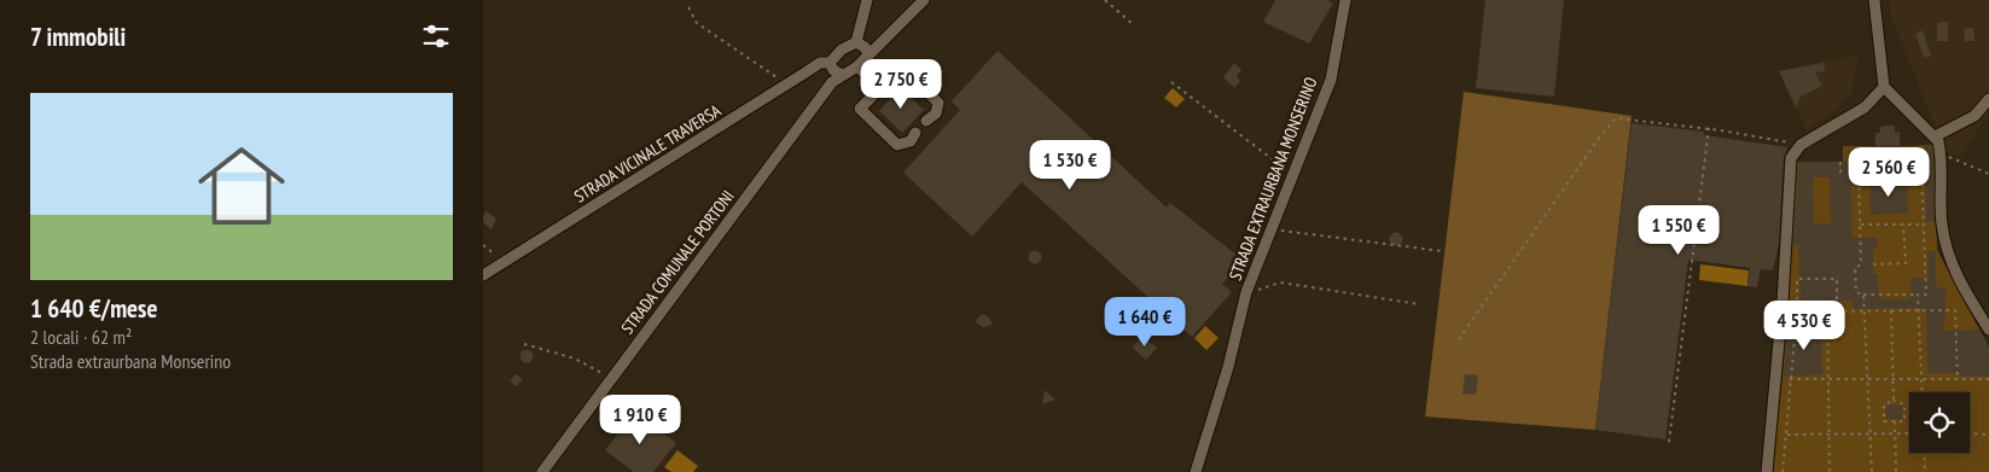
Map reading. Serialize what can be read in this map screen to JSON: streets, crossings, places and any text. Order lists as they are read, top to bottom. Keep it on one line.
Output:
{"streets":{"street":["STRADA VICINALE TRAVERSA","STRADA EXTRAURBANA MONSERINO","STRADA COMUNALE PORTONI"]},"page":{"heading":"7 immobili","price":["2 750 €","1 530 €","2 560 €","1 550 €","1 640 €","4 530 €","1 910 €"],"list":[{"name":"1 640 €/mese","note":"2 locali · 62 m² · Strada extraurbana Monserino"}]}}
